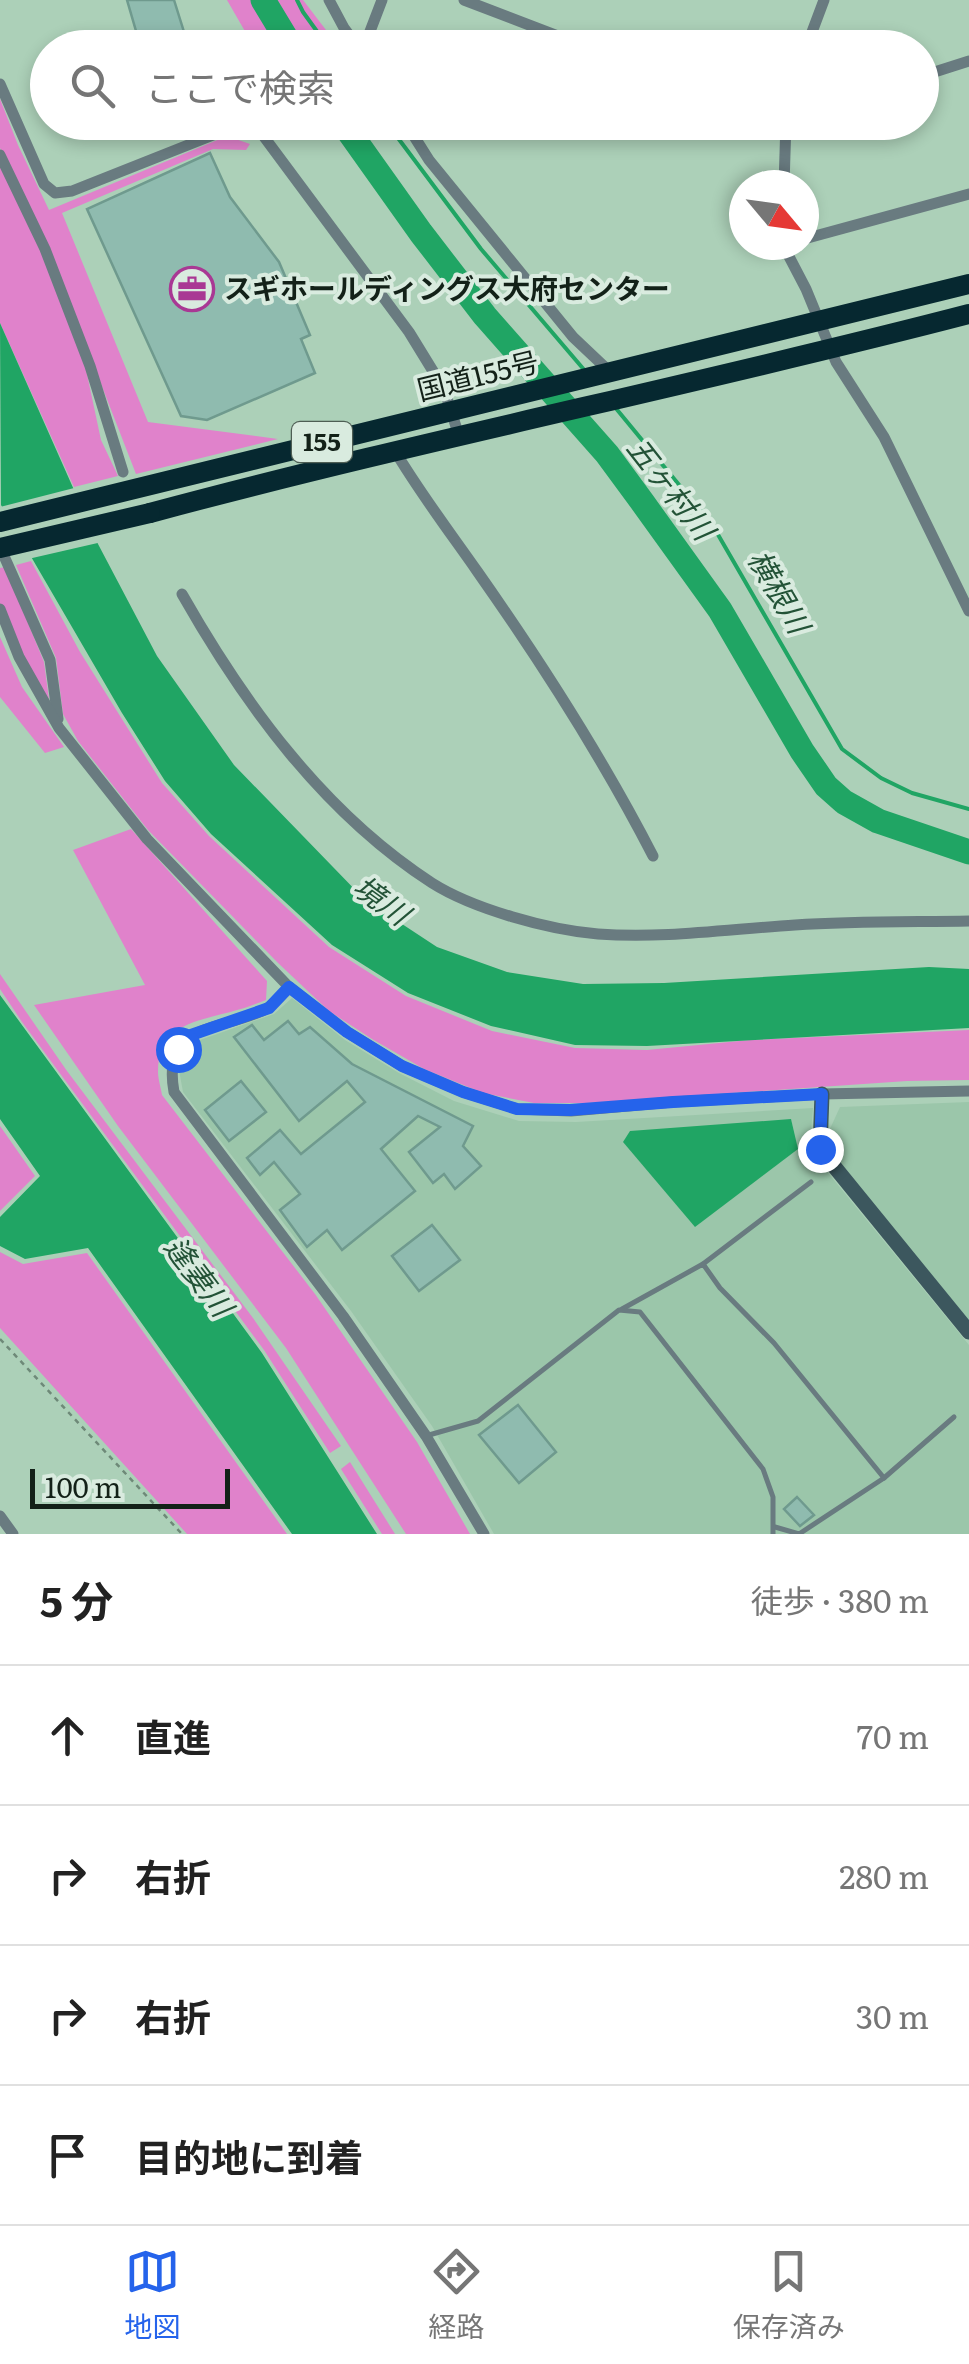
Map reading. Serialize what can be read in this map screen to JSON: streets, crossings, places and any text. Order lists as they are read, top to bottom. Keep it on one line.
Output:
{"streets":{"highway":["国道155号","155"]},"water":["五ヶ村川","横根川","境川","逢妻川"],"places":{"office":["スギホールディングス大府センター"]},"scale_bar":"100 m","north":"bottom right","page":{"search":"ここで検索","scale":"100 m","heading":["5 分","徒歩 · 380 m"],"list":[["直進","70 m"],["右折","280 m"],["右折","30 m"],"目的地に到着"],"nav":["地図","経路","保存済み"]}}
